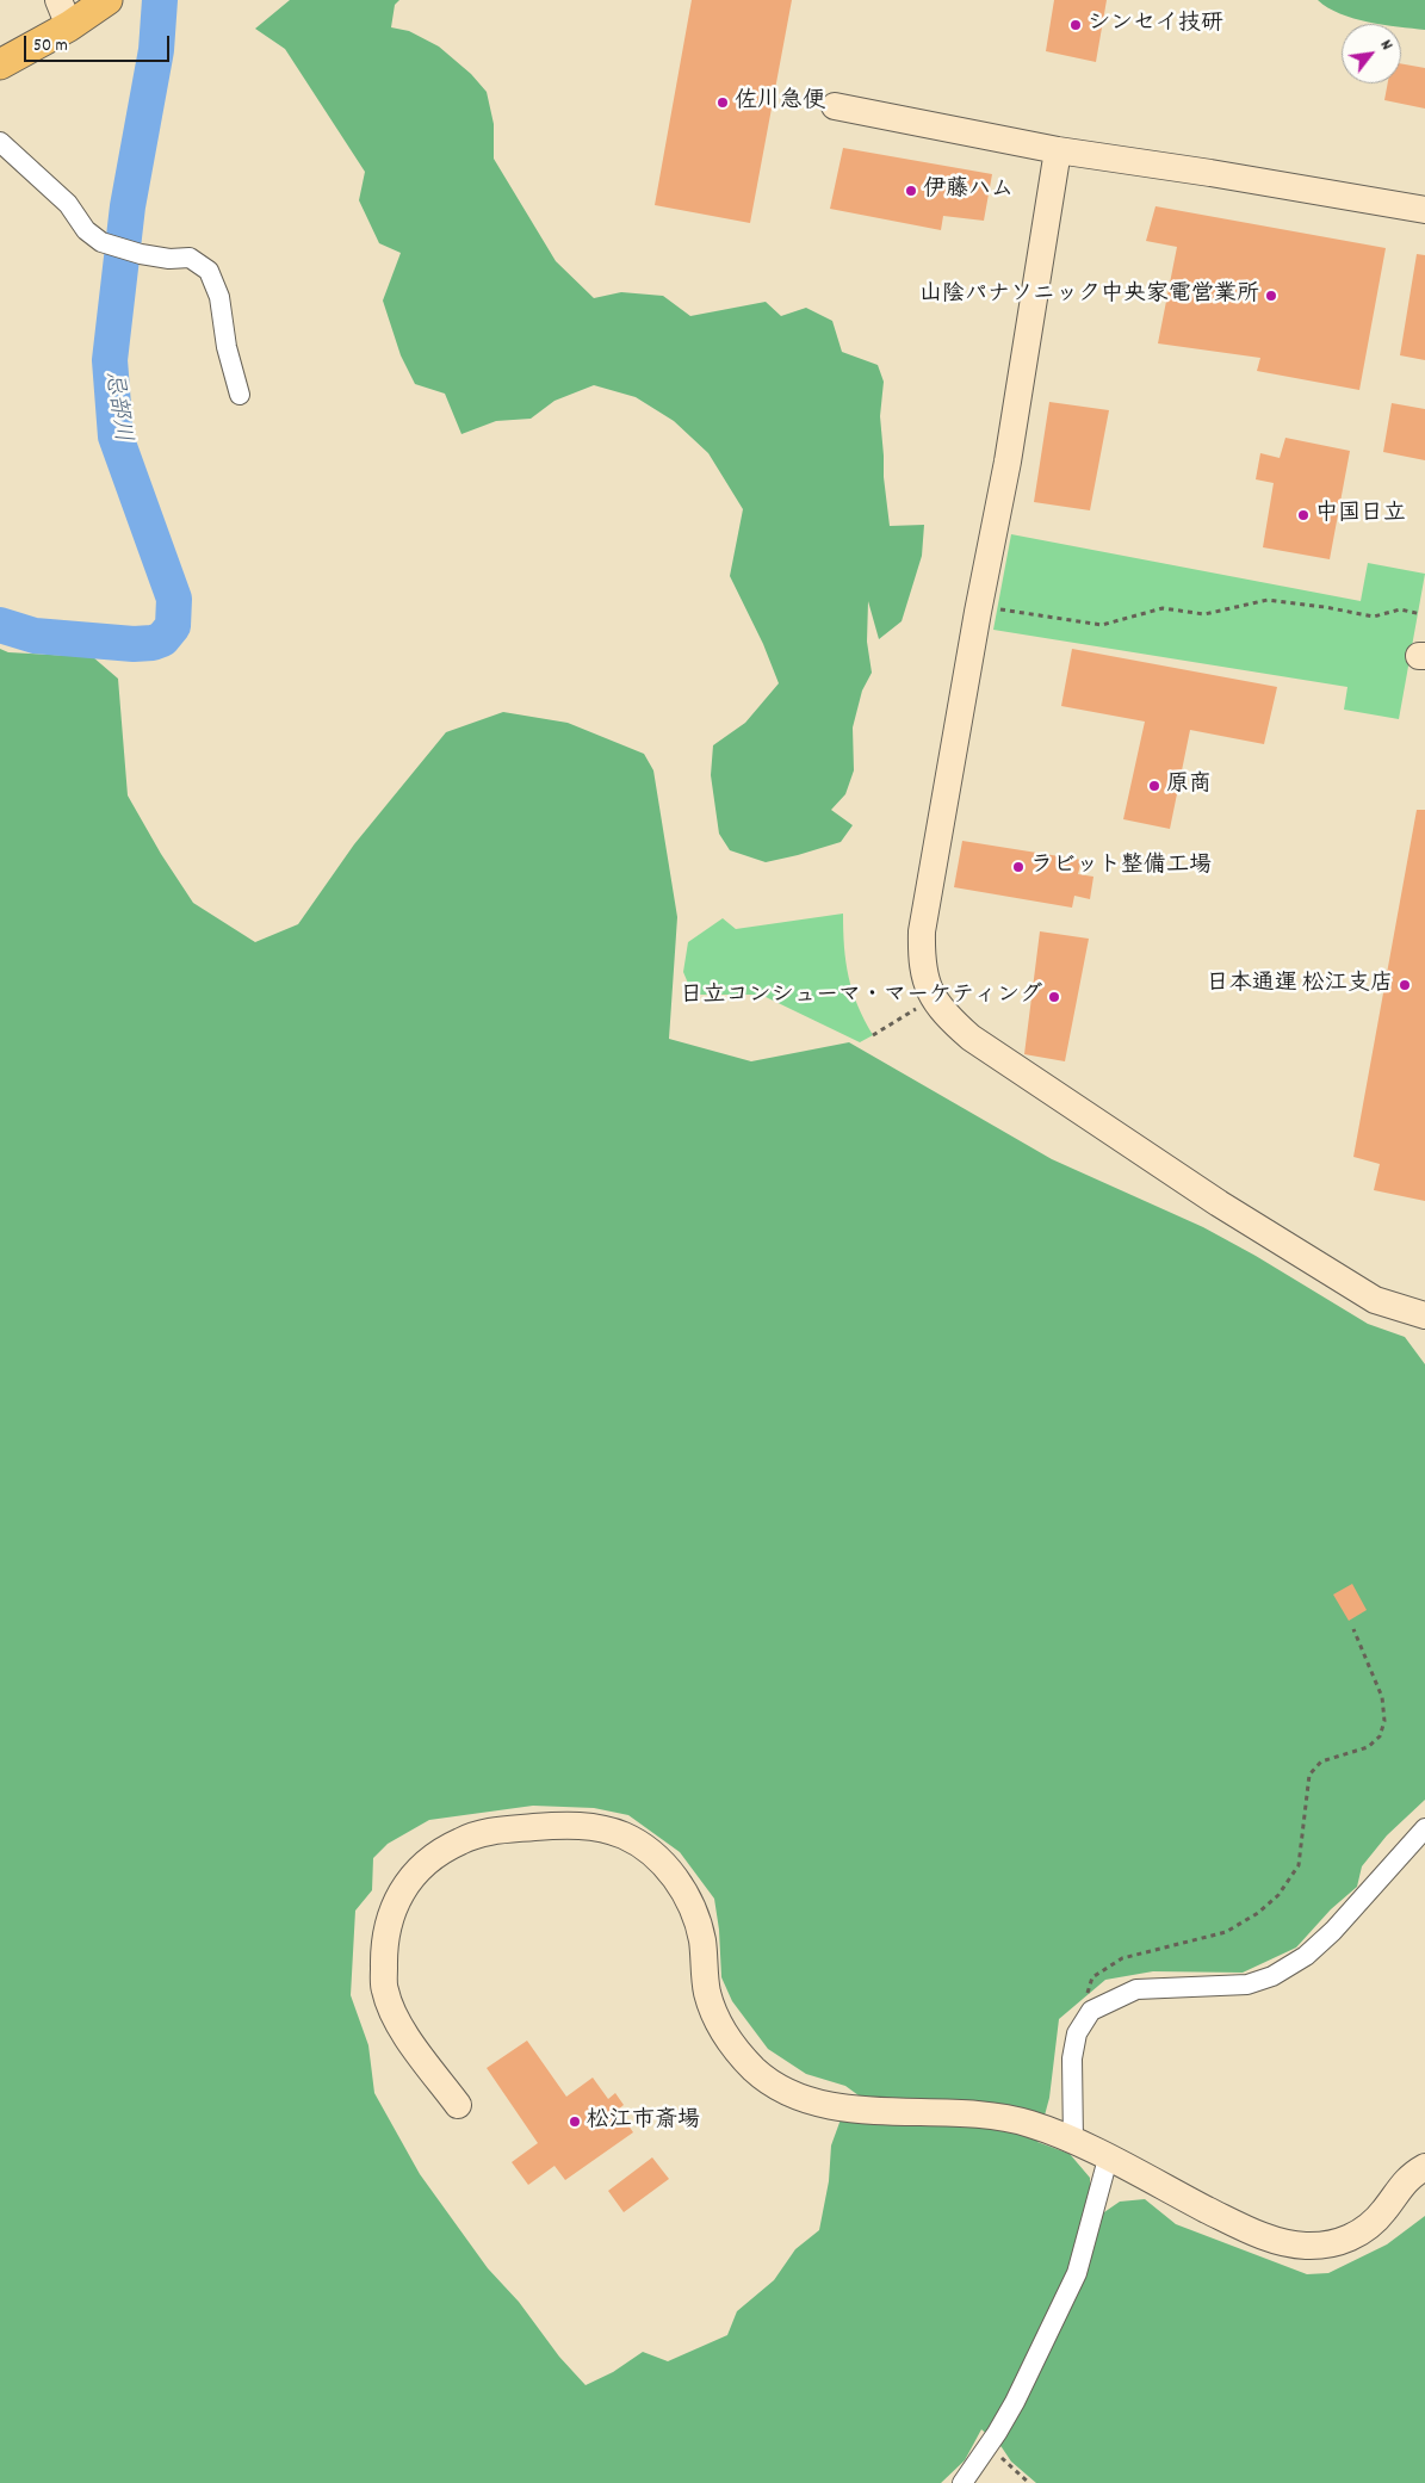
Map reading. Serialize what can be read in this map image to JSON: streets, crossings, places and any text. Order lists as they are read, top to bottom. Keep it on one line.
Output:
{"water":["忌部川"],"places":["シンセイ技研","佐川急便","伊藤ハム","山陰パナソニック中央家電営業所","中国日立","原商","ラビット整備工場","日本通運 松江支店","日立コンシューマ・マーケティング","松江市斎場"],"scale_bar":"50 m","north":"top right"}
